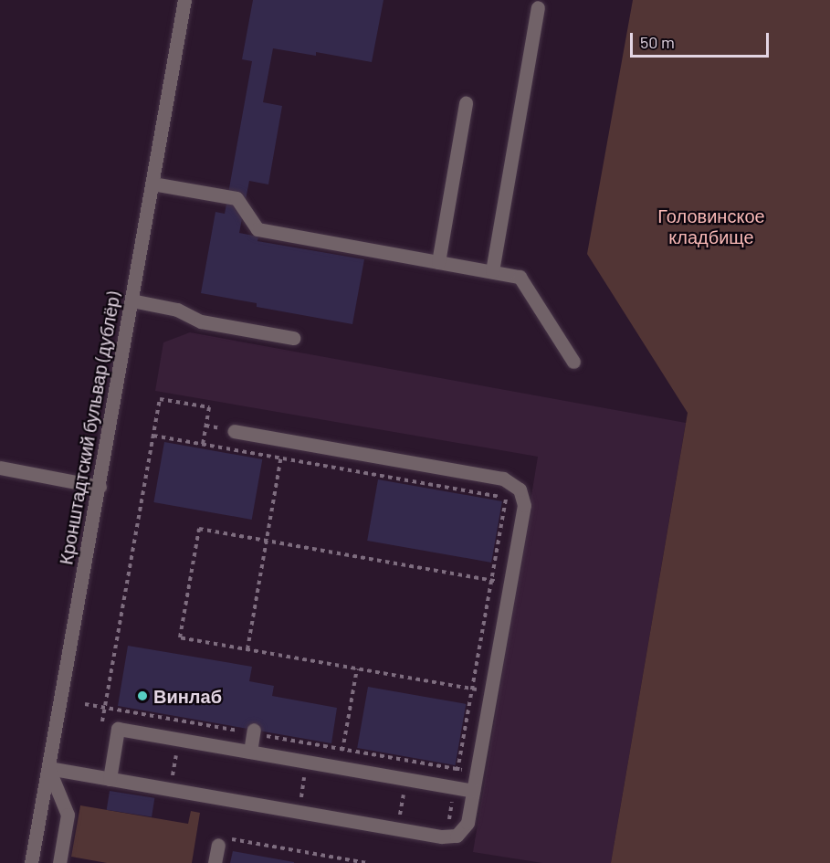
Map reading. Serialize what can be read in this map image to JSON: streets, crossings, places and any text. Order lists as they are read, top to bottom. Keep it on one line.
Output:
{"streets":{"street":["Кронштадтский бульвар (дублёр)"]},"parks":["Головинское кладбище"],"places":["Винлаб"],"scale_bar":"50 m"}
